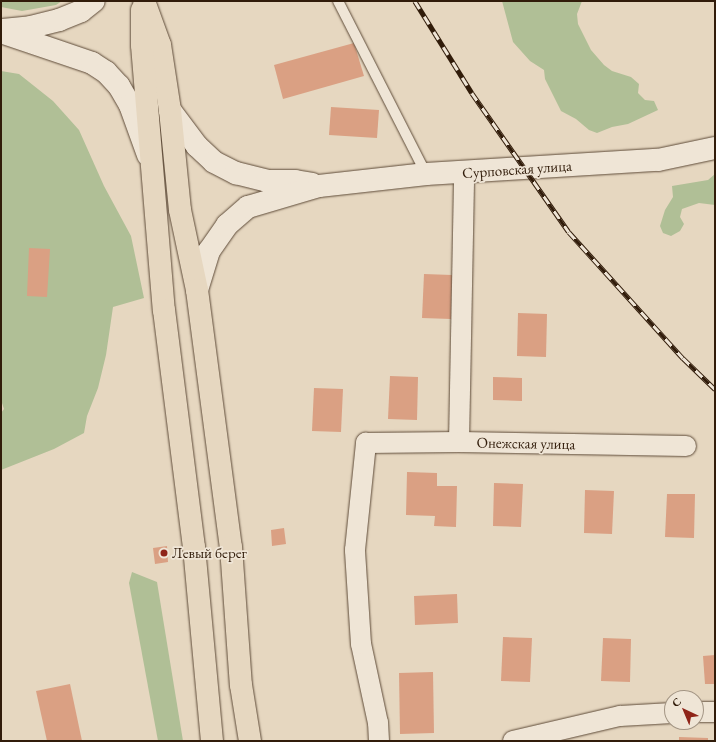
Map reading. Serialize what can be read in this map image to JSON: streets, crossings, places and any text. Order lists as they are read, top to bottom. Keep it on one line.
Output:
{"streets":{"main road":["Сурповская улица"],"street":["Онежская улица"]},"places":["Левый берег"],"north":"top left"}
